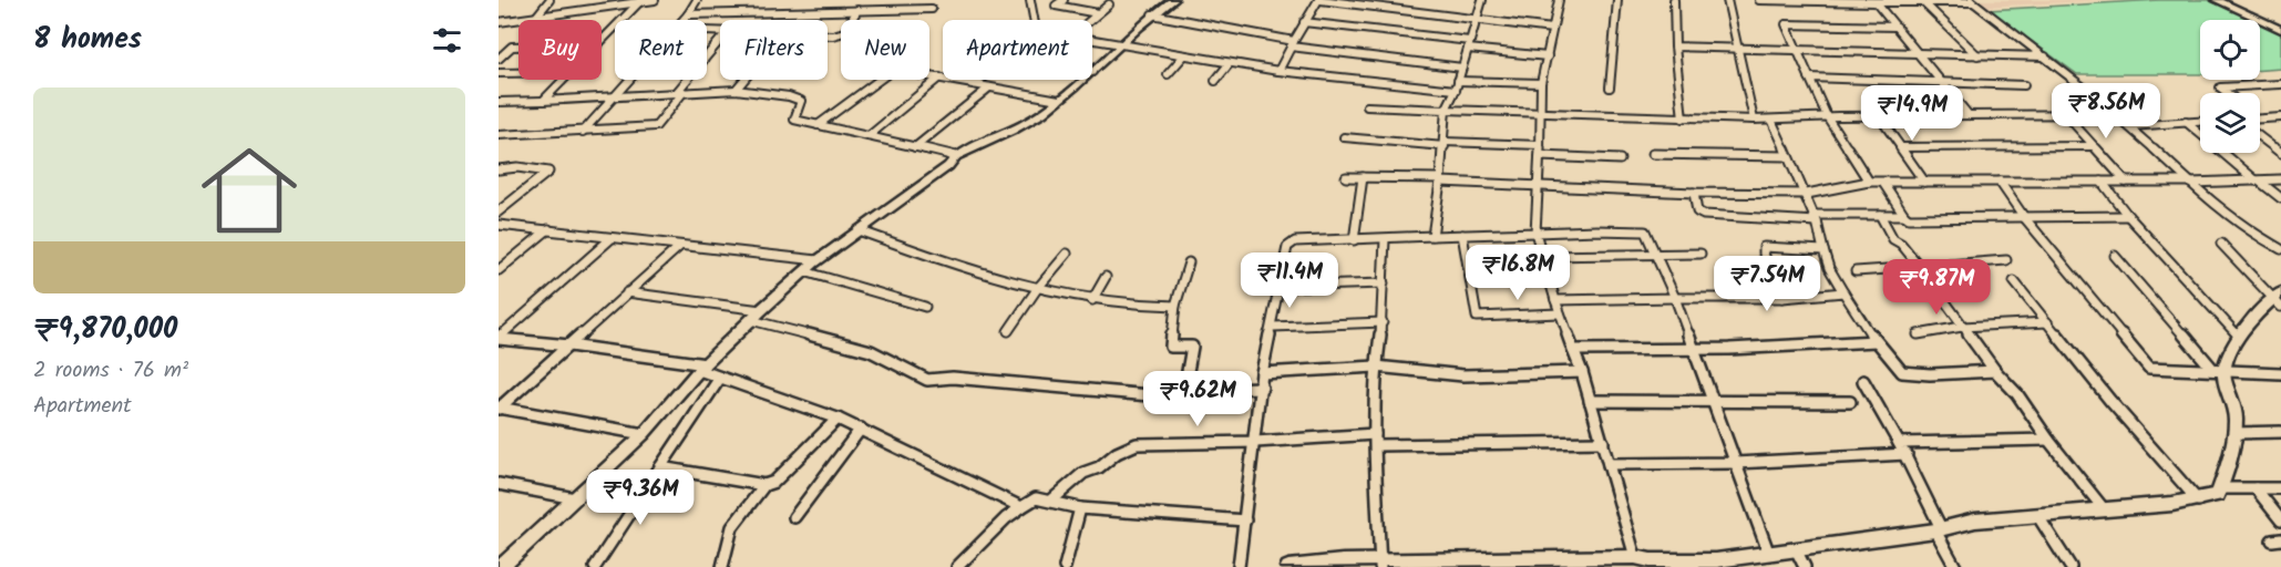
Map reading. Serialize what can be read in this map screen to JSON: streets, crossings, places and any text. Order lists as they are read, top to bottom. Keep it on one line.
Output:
{"page":{"heading":"8 homes","chip":["Buy","Rent","Filters","New","Apartment"],"list":[{"name":"₹9,870,000","note":"2 rooms · 76 m² · Apartment"}],"price":["₹8.56M","₹14.9M","₹16.8M","₹11.4M","₹7.54M","₹9.87M","₹9.62M","₹9.36M"]}}
